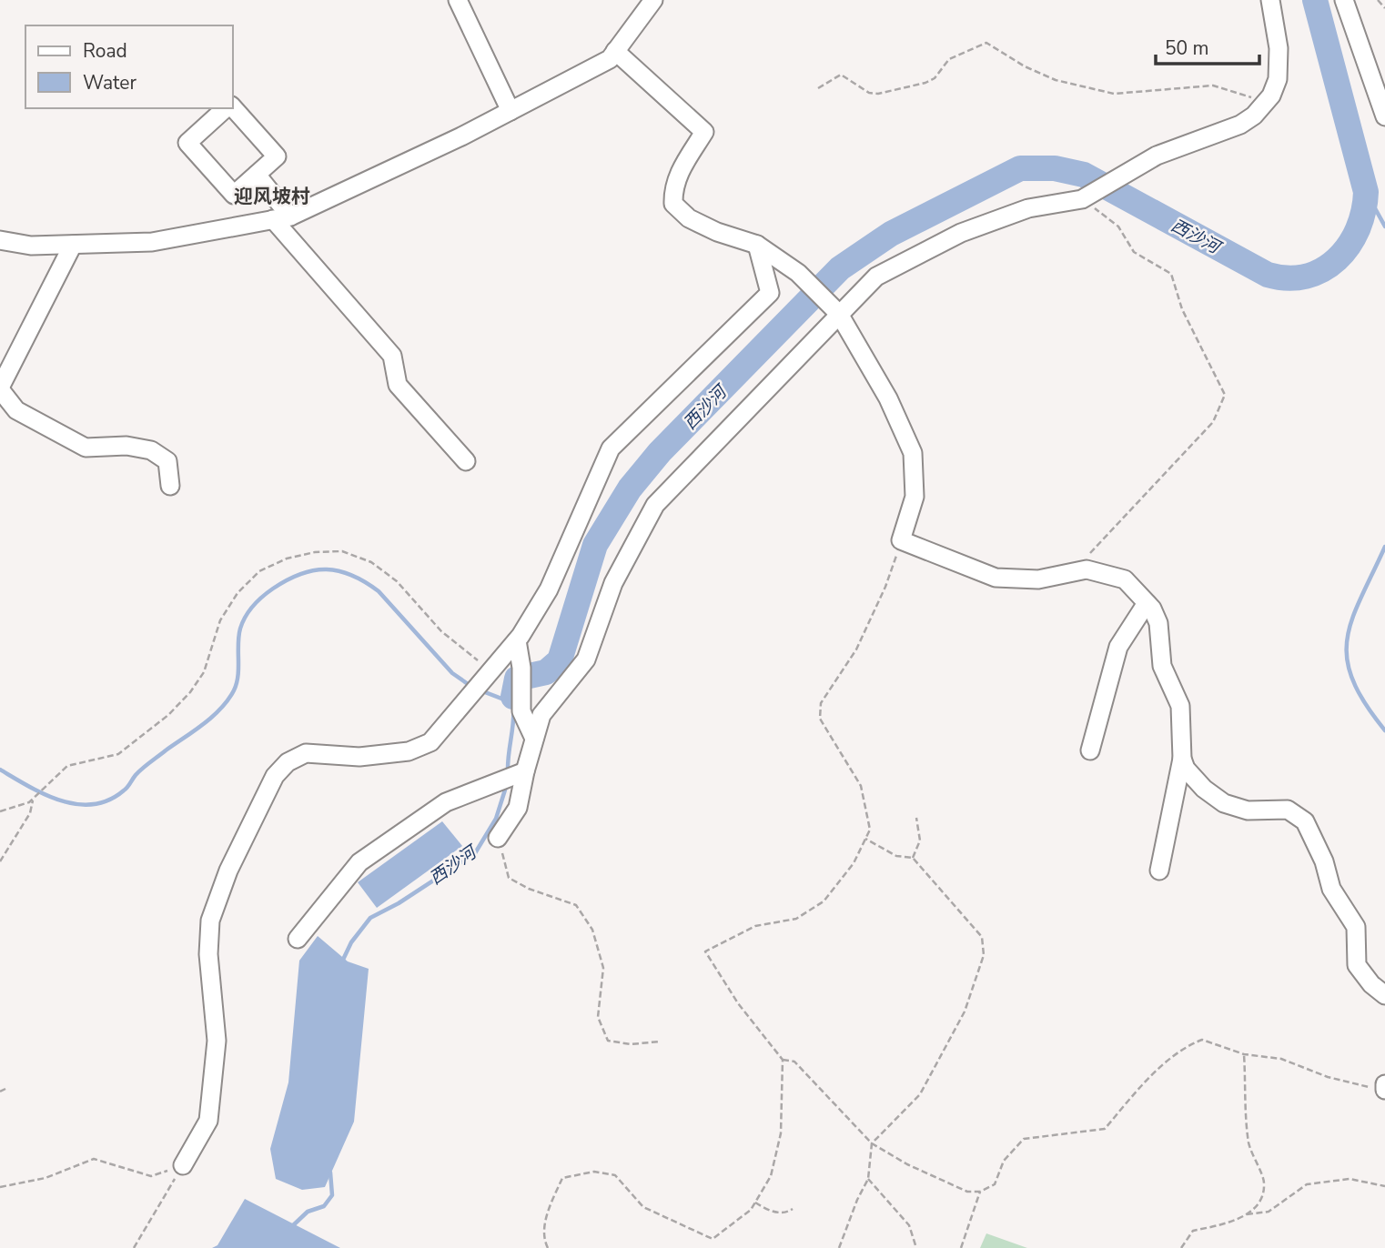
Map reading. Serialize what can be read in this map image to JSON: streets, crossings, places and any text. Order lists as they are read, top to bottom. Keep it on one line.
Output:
{"districts":["迎风坡村"],"water":["西沙河"],"legend":["Road","Water"],"scale_bar":"50 m"}
